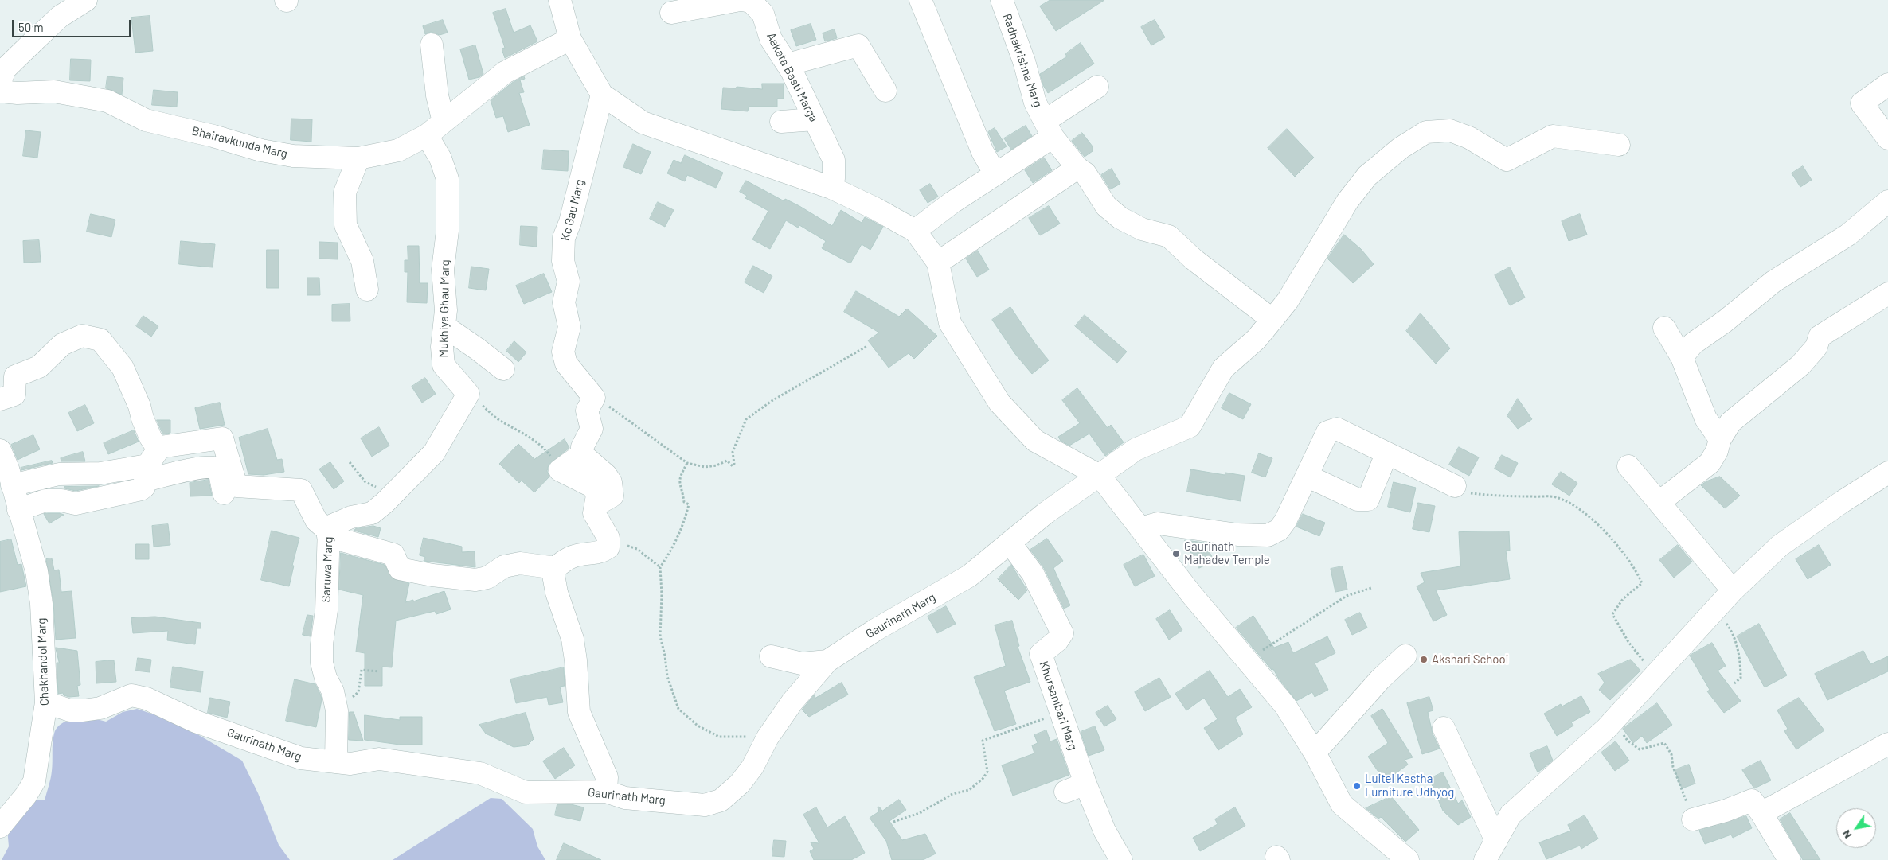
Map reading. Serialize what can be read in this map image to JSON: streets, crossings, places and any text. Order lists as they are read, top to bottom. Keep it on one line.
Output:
{"streets":{"street":["Radhakrishna Marg","Aakata Basti Marga","Bhairavkunda Marg","Kc Gau Marg","Mukhiya Ghau Marg","Saruwa Marg","Gaurinath Marg","Chakhandol Marg","Khursanibari Marg"]},"crossings":[["Bhairavkunda Marg","Mukhiya Ghau Marg"],["Mukhiya Ghau Marg","Saruwa Marg"],["Saruwa Marg","Gaurinath Marg"],["Gaurinath Marg","Chakhandol Marg"],["Gaurinath Marg","Khursanibari Marg"]],"places":["Gaurinath Mahadev Temple","Akshari School","Luitel Kastha Furniture Udhyog"],"scale_bar":"50 m","north":"bottom left"}
